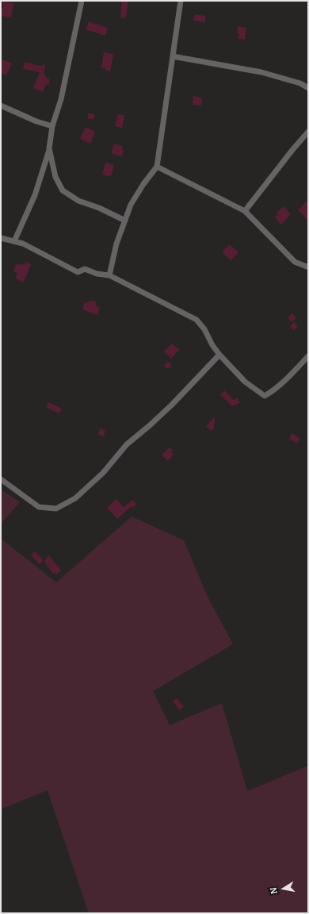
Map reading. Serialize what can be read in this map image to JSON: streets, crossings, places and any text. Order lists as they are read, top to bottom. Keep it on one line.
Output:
{"north":"left"}
